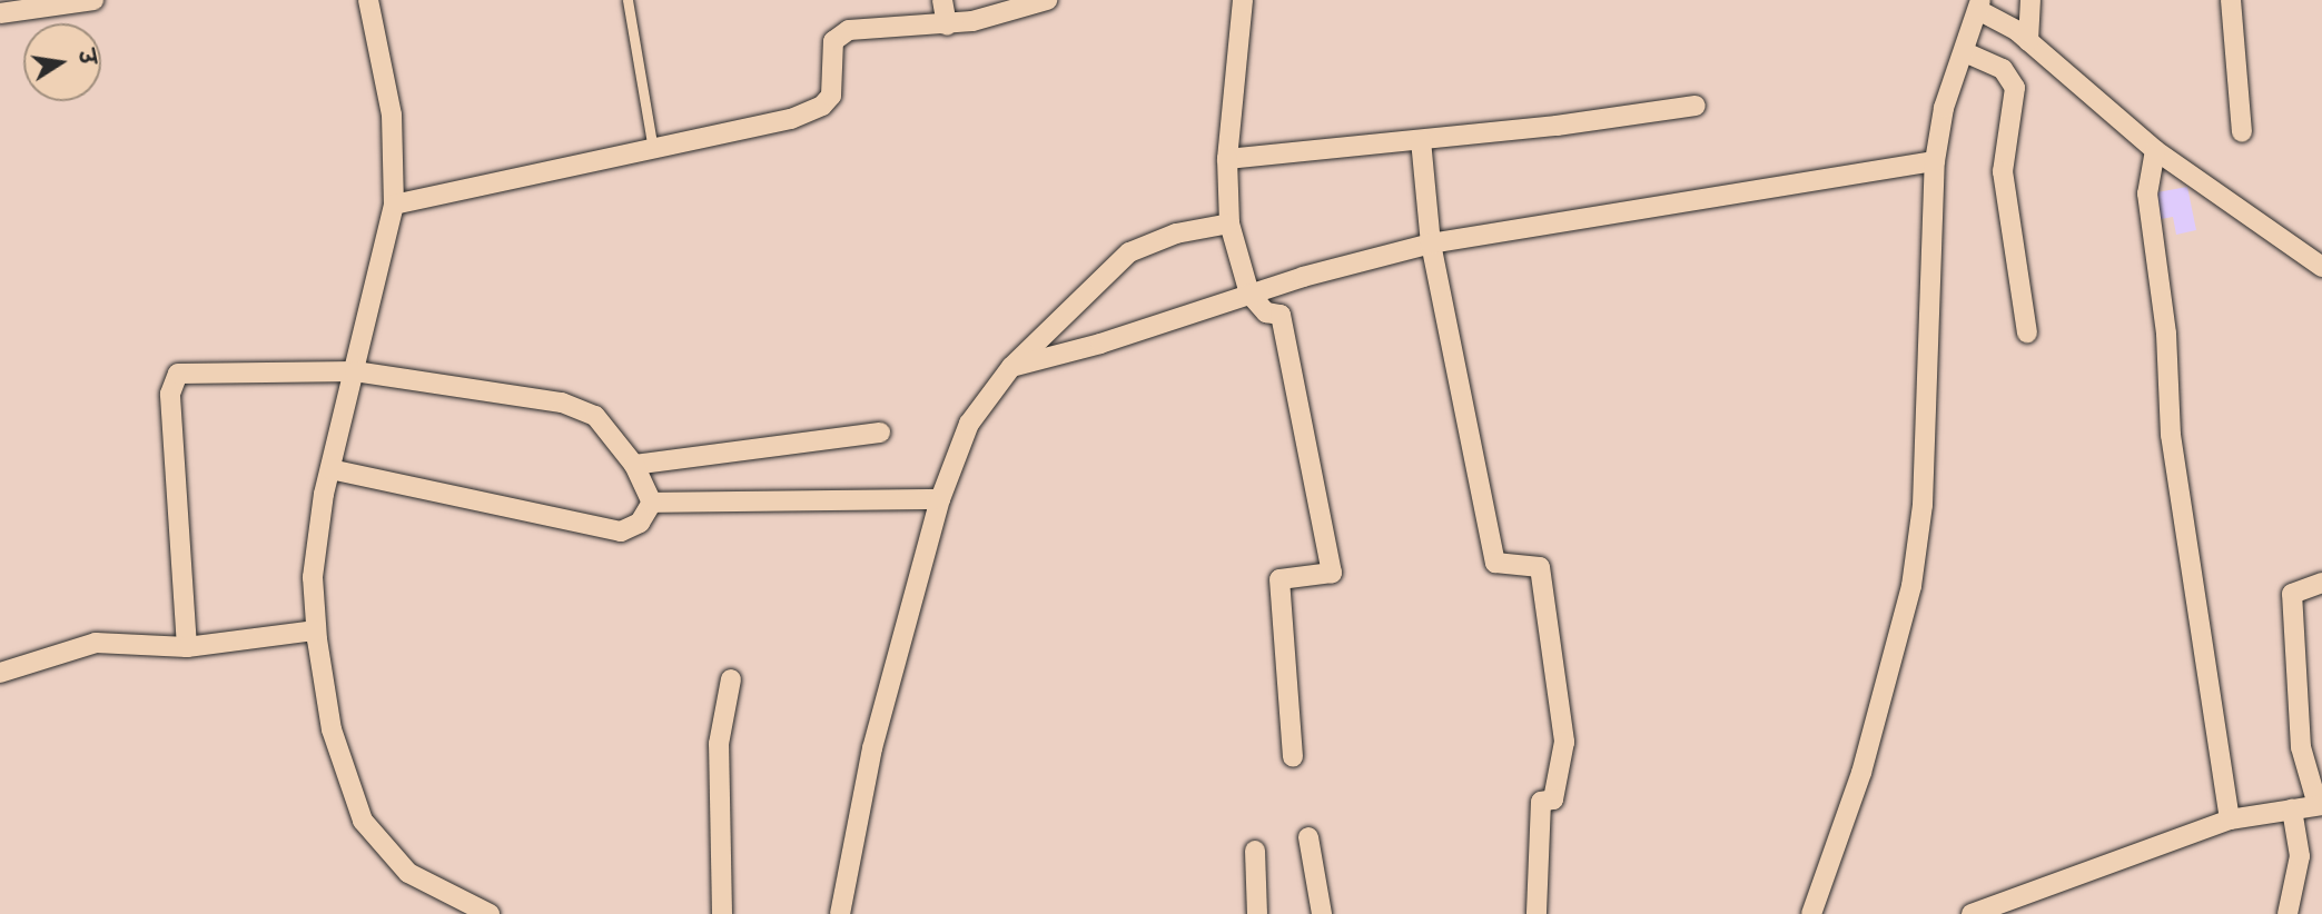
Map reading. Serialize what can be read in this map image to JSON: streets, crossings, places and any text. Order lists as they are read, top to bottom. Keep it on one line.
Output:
{"north":"right"}
